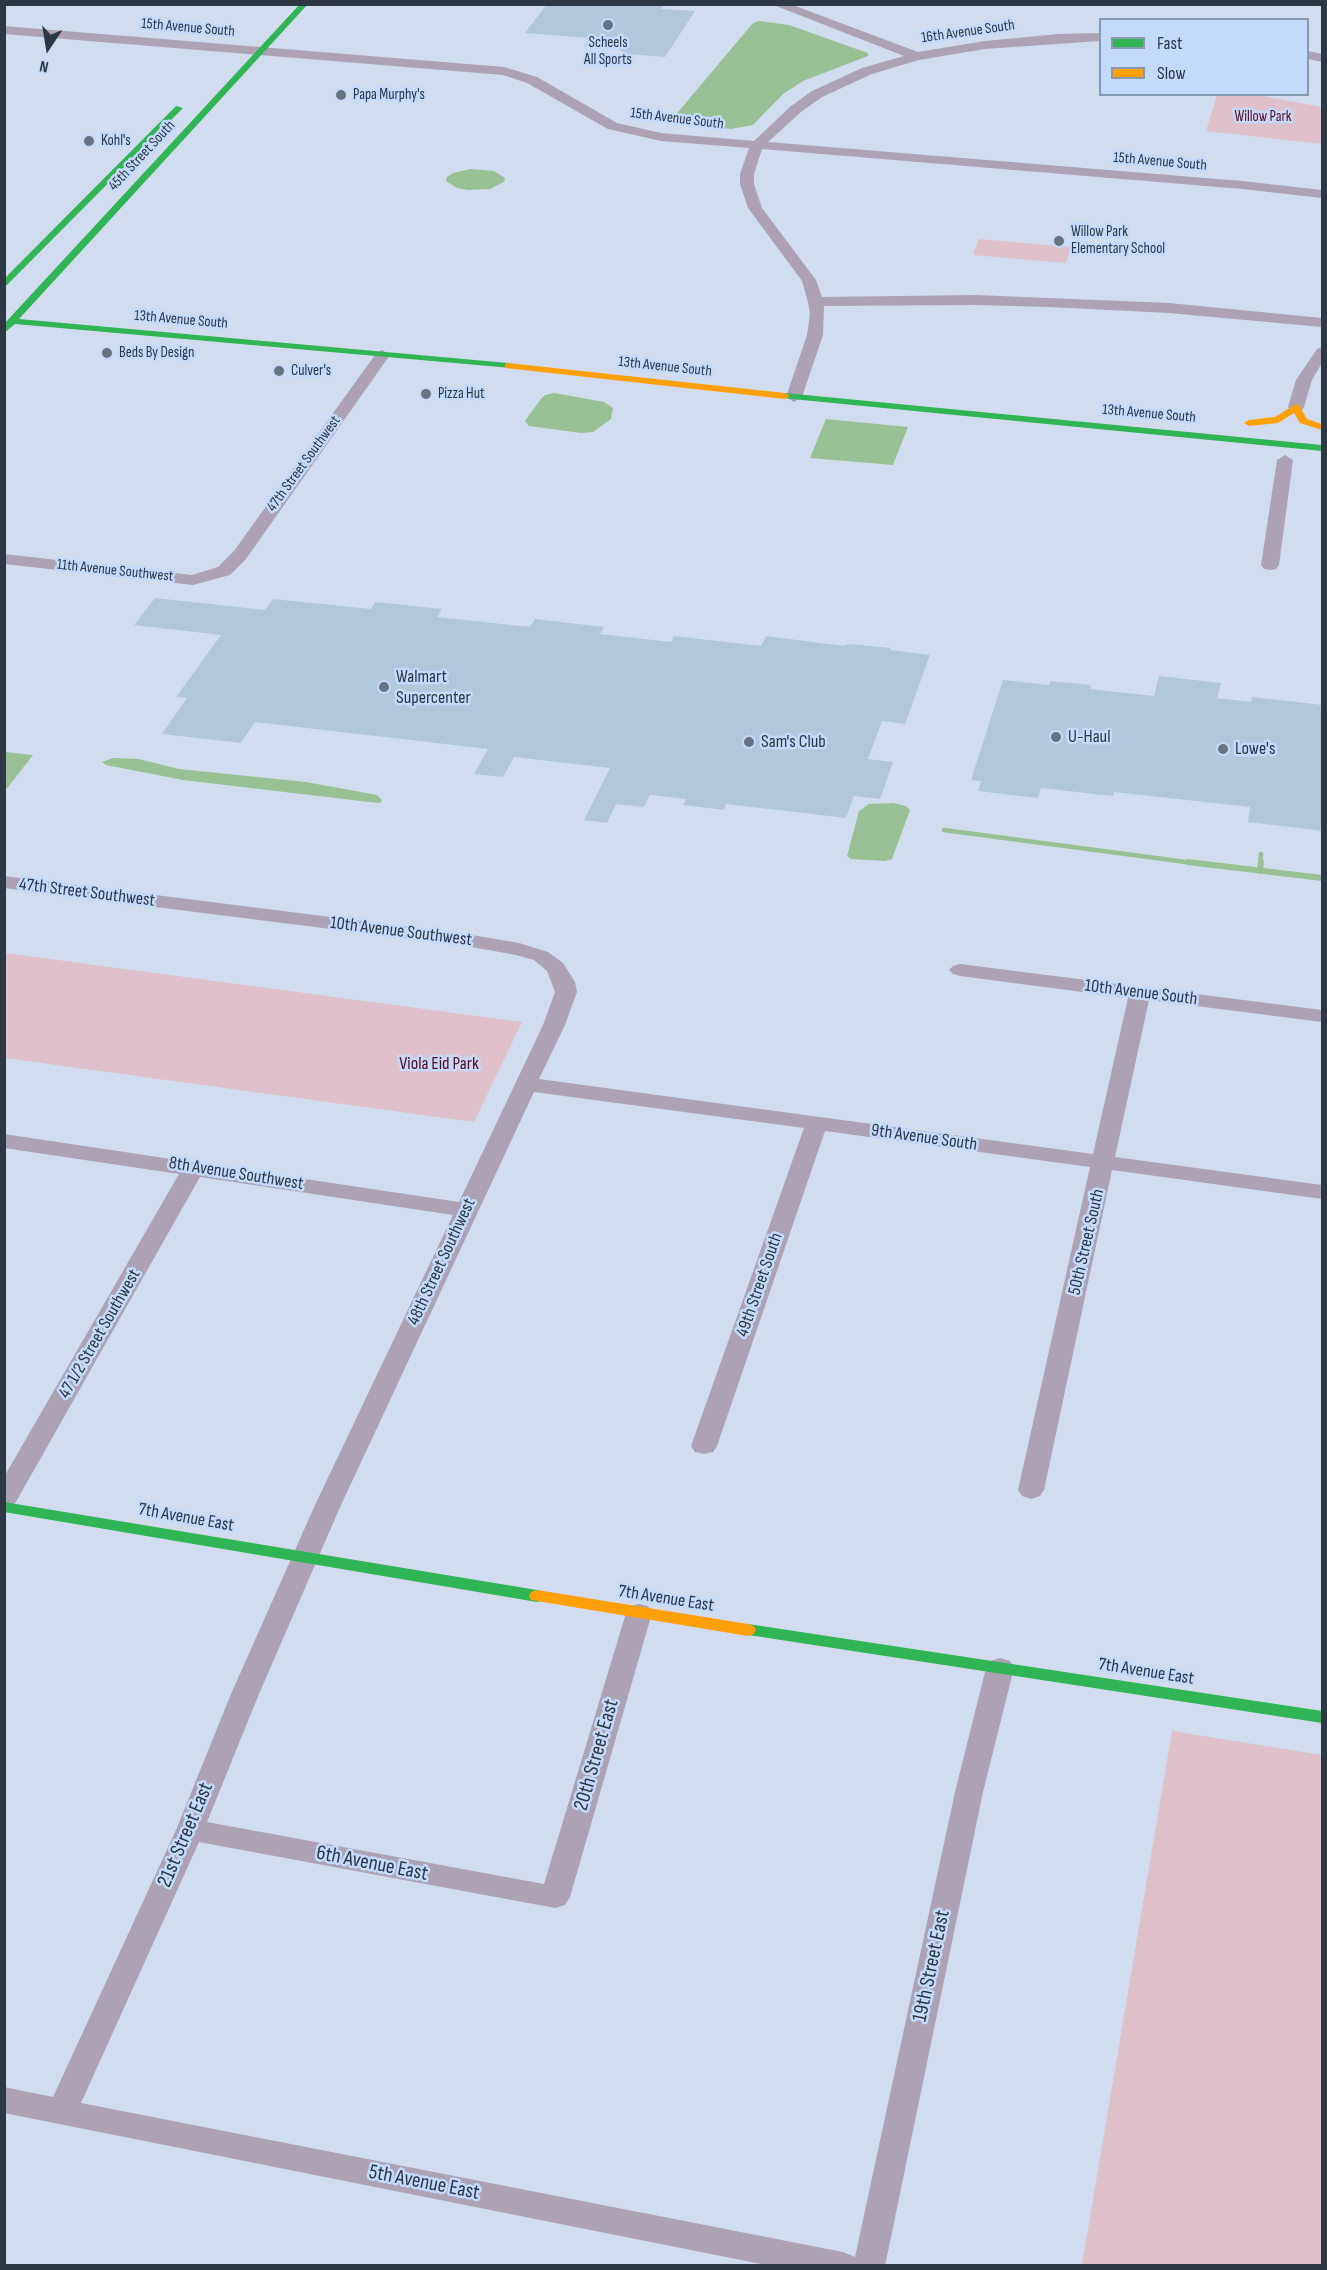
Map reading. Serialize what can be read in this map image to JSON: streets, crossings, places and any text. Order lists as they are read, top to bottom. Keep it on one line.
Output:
{"streets":{"main road":["45th Street South","13th Avenue South","7th Avenue East"],"street":["15th Avenue South","16th Avenue South","47th Street Southwest","11th Avenue Southwest","10th Avenue Southwest","10th Avenue South","9th Avenue South","8th Avenue Southwest","50th Street South","48th Street Southwest","49th Street South","47 1/2 Street Southwest","20th Street East","21st Street East","6th Avenue East","19th Street East","5th Avenue East"]},"crossings":[["15th Avenue South","45th Street South"],["45th Street South","13th Avenue South"],["13th Avenue South","47th Street Southwest"],["47th Street Southwest","11th Avenue Southwest"],["47th Street Southwest","10th Avenue Southwest"],["10th Avenue Southwest","48th Street Southwest"],["10th Avenue South","50th Street South"],["9th Avenue South","50th Street South"],["9th Avenue South","48th Street Southwest"],["9th Avenue South","49th Street South"],["8th Avenue Southwest","48th Street Southwest"],["8th Avenue Southwest","47 1/2 Street Southwest"],["48th Street Southwest","7th Avenue East"],["48th Street Southwest","21st Street East"],["7th Avenue East","20th Street East"],["7th Avenue East","21st Street East"],["7th Avenue East","19th Street East"],["20th Street East","6th Avenue East"],["21st Street East","6th Avenue East"],["21st Street East","5th Avenue East"]],"parks":["Willow Park","Viola Eid Park"],"places":["Scheels All Sports","Papa Murphy's","Kohl's","Willow Park Elementary School","Beds By Design","Culver's","Pizza Hut","Walmart Supercenter","U-Haul","Sam's Club","Lowe's"],"legend":["Fast","Slow"],"north":"bottom"}
